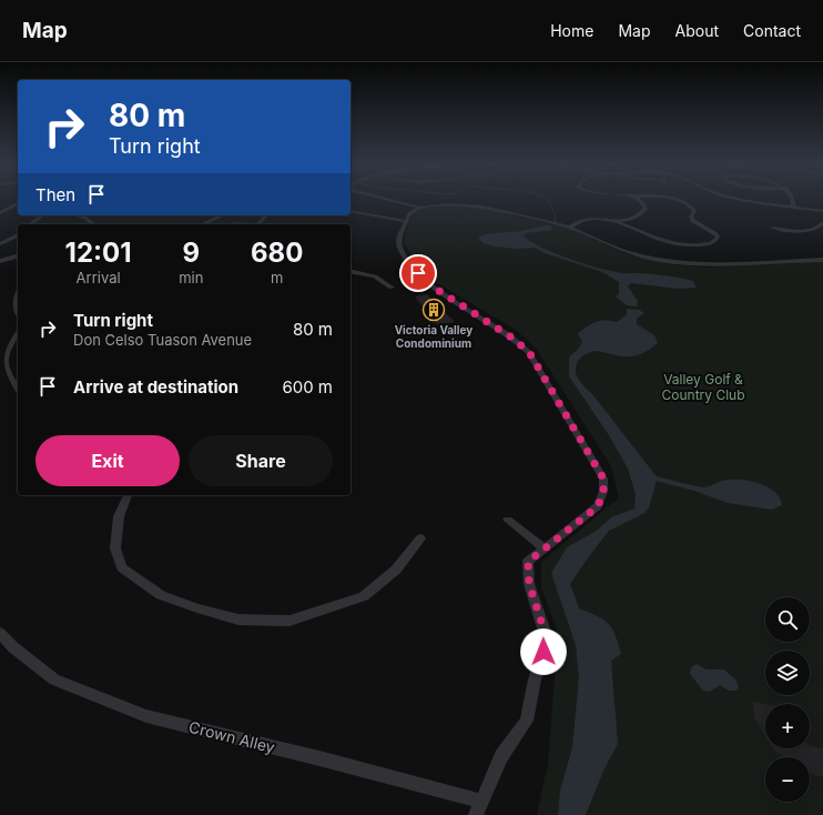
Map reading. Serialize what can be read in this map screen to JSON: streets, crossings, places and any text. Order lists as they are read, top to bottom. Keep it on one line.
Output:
{"streets":{"street":["Crown Alley"]},"parks":["Valley Golf & Country Club"],"places":{"building":["Victoria Valley Condominium"]},"page":{"header":"Map","nav":["Home","Map","About","Contact"],"turn":["80 m","Turn right"],"then":"Then","eta":["12:01","Arrival","9","min","680","m"],"list":[{"name":"Turn right","note":"Don Celso Tuason Avenue","value":"80 m"},{"name":"Arrive at destination","value":"600 m"}],"buttons":["Exit","Share"],"map_buttons":["+","−"]}}
